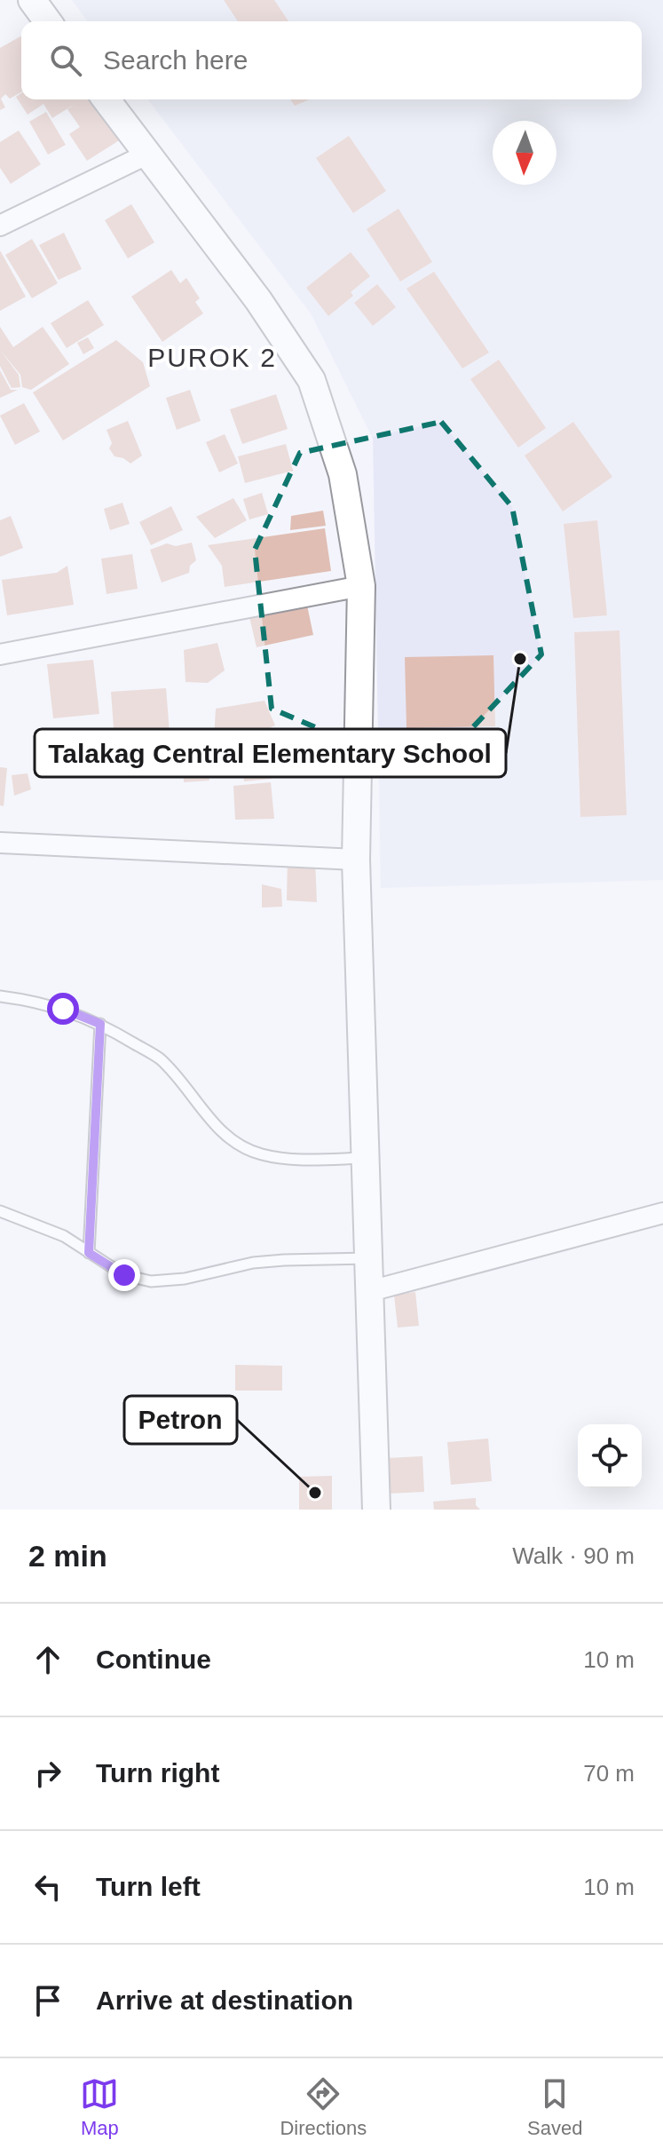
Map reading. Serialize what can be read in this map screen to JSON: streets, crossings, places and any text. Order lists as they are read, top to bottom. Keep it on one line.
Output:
{"districts":["PUROK 2"],"places":["Talakag Central Elementary School","Petron"],"north":"bottom","page":{"search":"Search here","heading":["2 min","Walk · 90 m"],"list":[["Continue","10 m"],["Turn right","70 m"],["Turn left","10 m"],"Arrive at destination"],"nav":["Map","Directions","Saved"]}}
